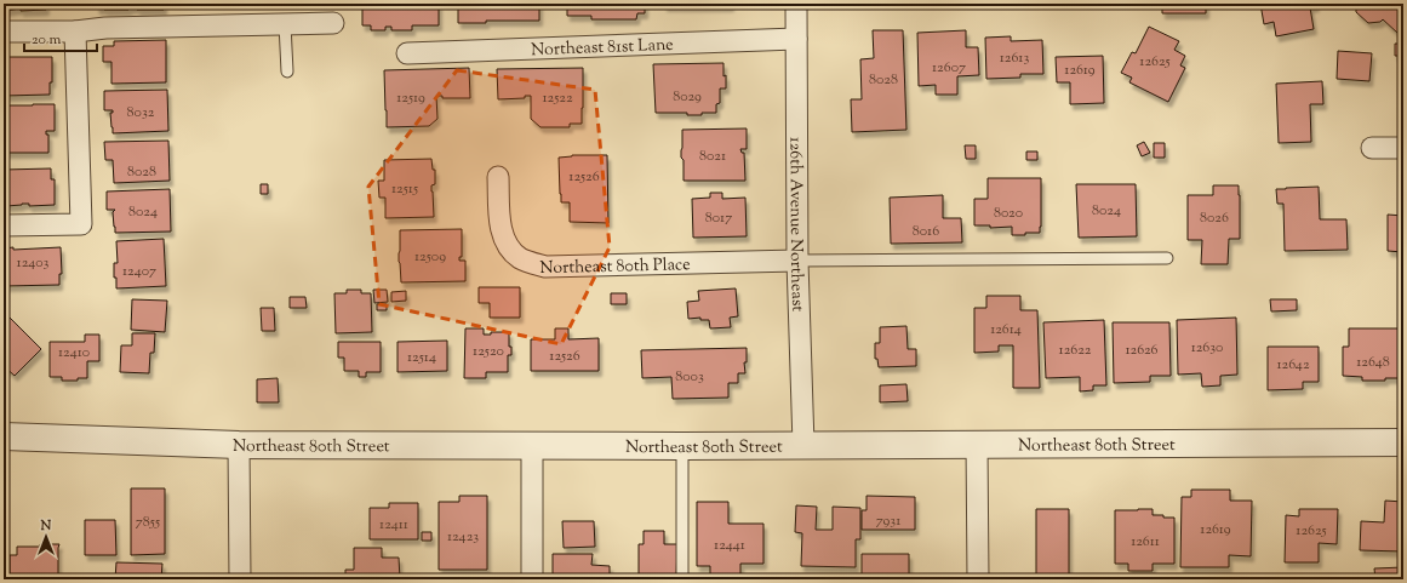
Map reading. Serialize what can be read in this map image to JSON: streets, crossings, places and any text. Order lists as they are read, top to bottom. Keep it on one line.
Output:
{"streets":{"street":["Northeast 81st Lane","126th Avenue Northeast","Northeast 80th Place","Northeast 80th Street"]},"crossings":[["Northeast 81st Lane","126th Avenue Northeast"],["126th Avenue Northeast","Northeast 80th Place"],["126th Avenue Northeast","Northeast 80th Street"]],"house_numbers":["12613","12625","12607","12619","8028","8029","12519","12522","8032","8021","8028","12526","12515","8024","8024","8020","8017","8026","8016","12509","12403","12407","12614","12630","12622","12626","12520","12410","12526","12514","12648","12642","8003","7931","7855","12411","12619","12625","12423","12611","12441"],"scale_bar":"20 m","north":"top"}
